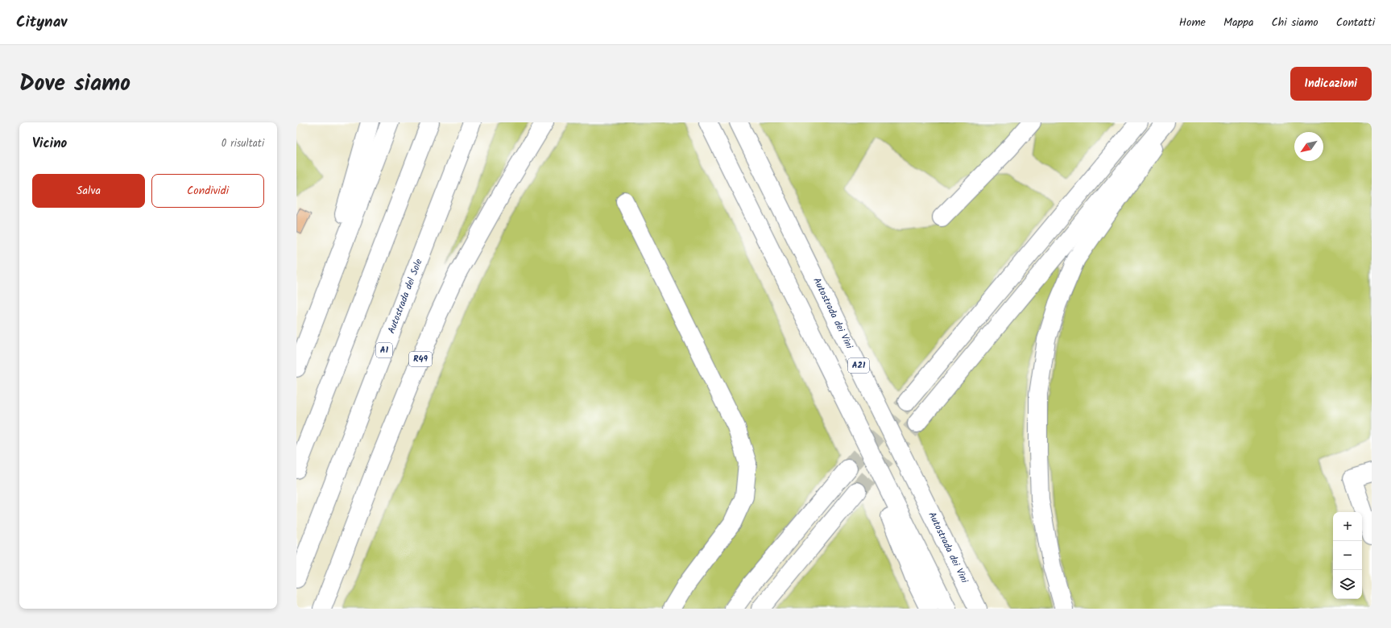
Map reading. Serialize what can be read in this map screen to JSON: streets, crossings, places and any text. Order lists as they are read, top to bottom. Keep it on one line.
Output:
{"streets":{"main road":["Autostrada del Sole","Autostrada dei Vini","A1","R49","A21"]},"north":"bottom left","page":{"header":"Citynav","nav":["Home","Mappa","Chi siamo","Contatti"],"title":"Dove siamo","buttons":["Indicazioni",["Salva","Condividi"]],"heading":["Vicino","0 risultati"],"map_buttons":["+","−"]}}
